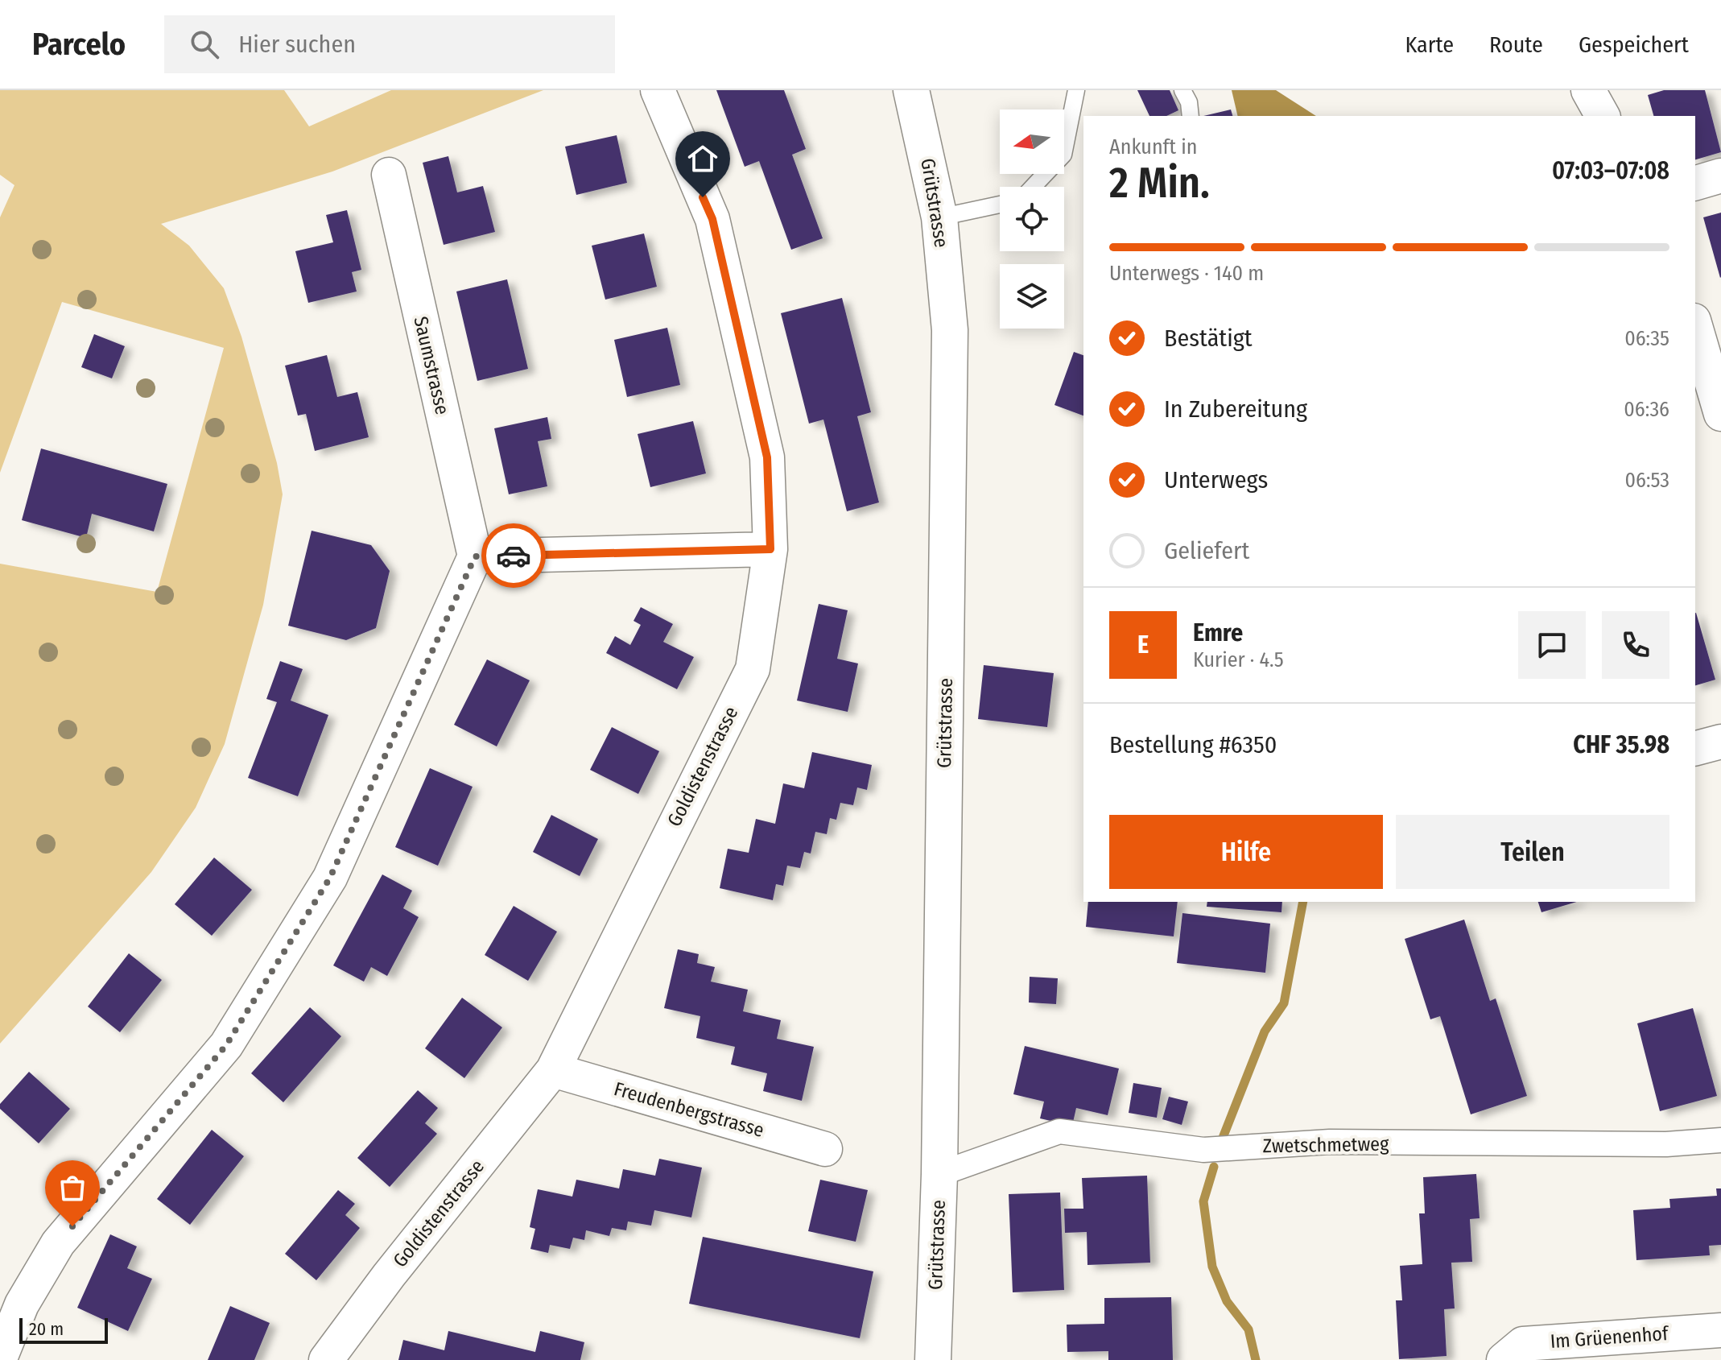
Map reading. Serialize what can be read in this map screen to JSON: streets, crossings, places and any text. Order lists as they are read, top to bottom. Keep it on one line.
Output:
{"streets":{"main road":["Grütstrasse"],"street":["Saumstrasse","Goldistenstrasse","Freudenbergstrasse","Zwetschmetweg","Im Grüenenhof"]},"crossings":[["Grütstrasse","Zwetschmetweg"],["Goldistenstrasse","Freudenbergstrasse"]],"scale_bar":"20 m","north":"left","page":{"header":"Parcelo","search":"Hier suchen","nav":["Karte","Route","Gespeichert"],"heading":["2 Min.","Ankunft in","07:03–07:08"],"panel":["Emre","Kurier · 4.5","Bestellung #6350","CHF 35.98"],"bar":"Unterwegs · 140 m","list":[["Bestätigt","06:35"],["In Zubereitung","06:36"],["Unterwegs","06:53"],"Geliefert"],"round":"E","buttons":["Hilfe","Teilen"],"scale":"20 m"}}
